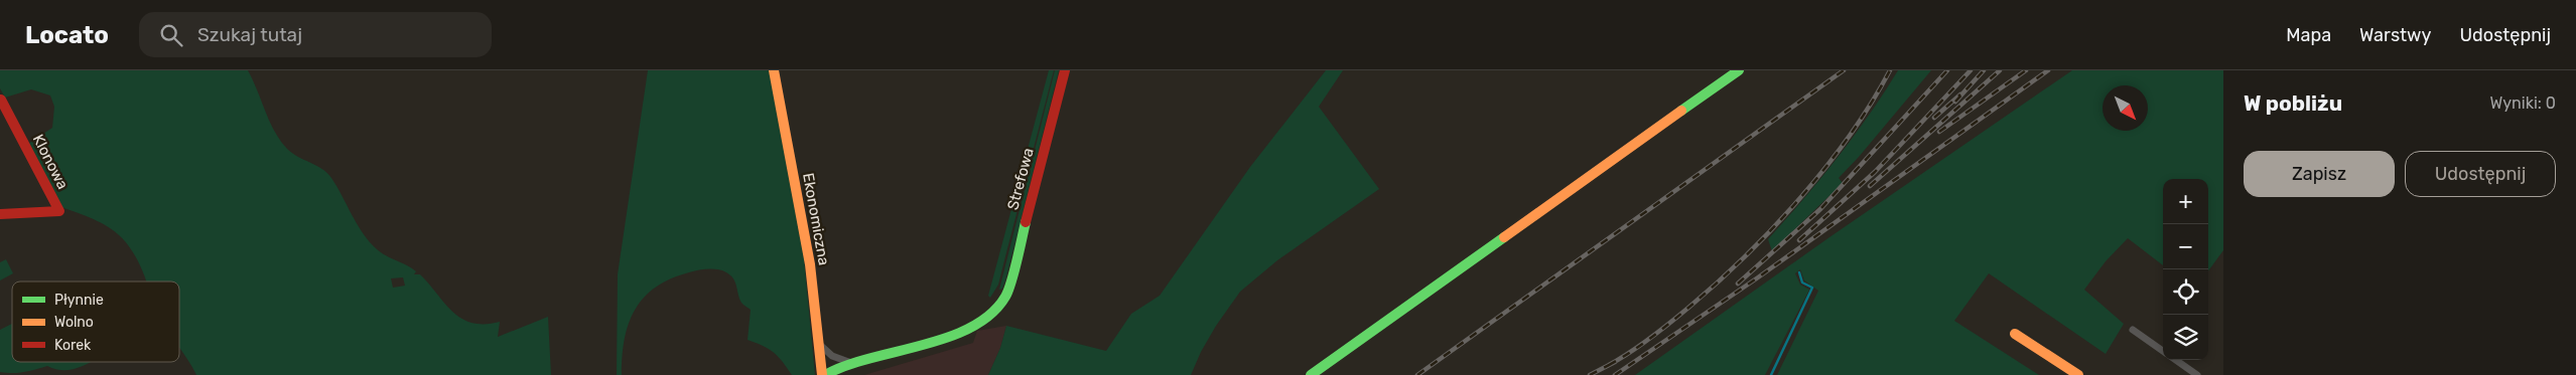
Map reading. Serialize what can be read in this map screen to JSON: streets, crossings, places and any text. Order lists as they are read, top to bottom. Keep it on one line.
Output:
{"streets":{"street":["Klonowa","Strefowa","Ekonomiczna"]},"crossings":[["Strefowa","Ekonomiczna"]],"legend":["Płynnie","Wolno","Korek"],"north":"bottom right","page":{"header":"Locato","search":"Szukaj tutaj","nav":["Mapa","Warstwy","Udostępnij"],"heading":["W pobliżu","Wyniki: 0"],"buttons":["Zapisz","Udostępnij"],"map_buttons":["+","−"]}}
